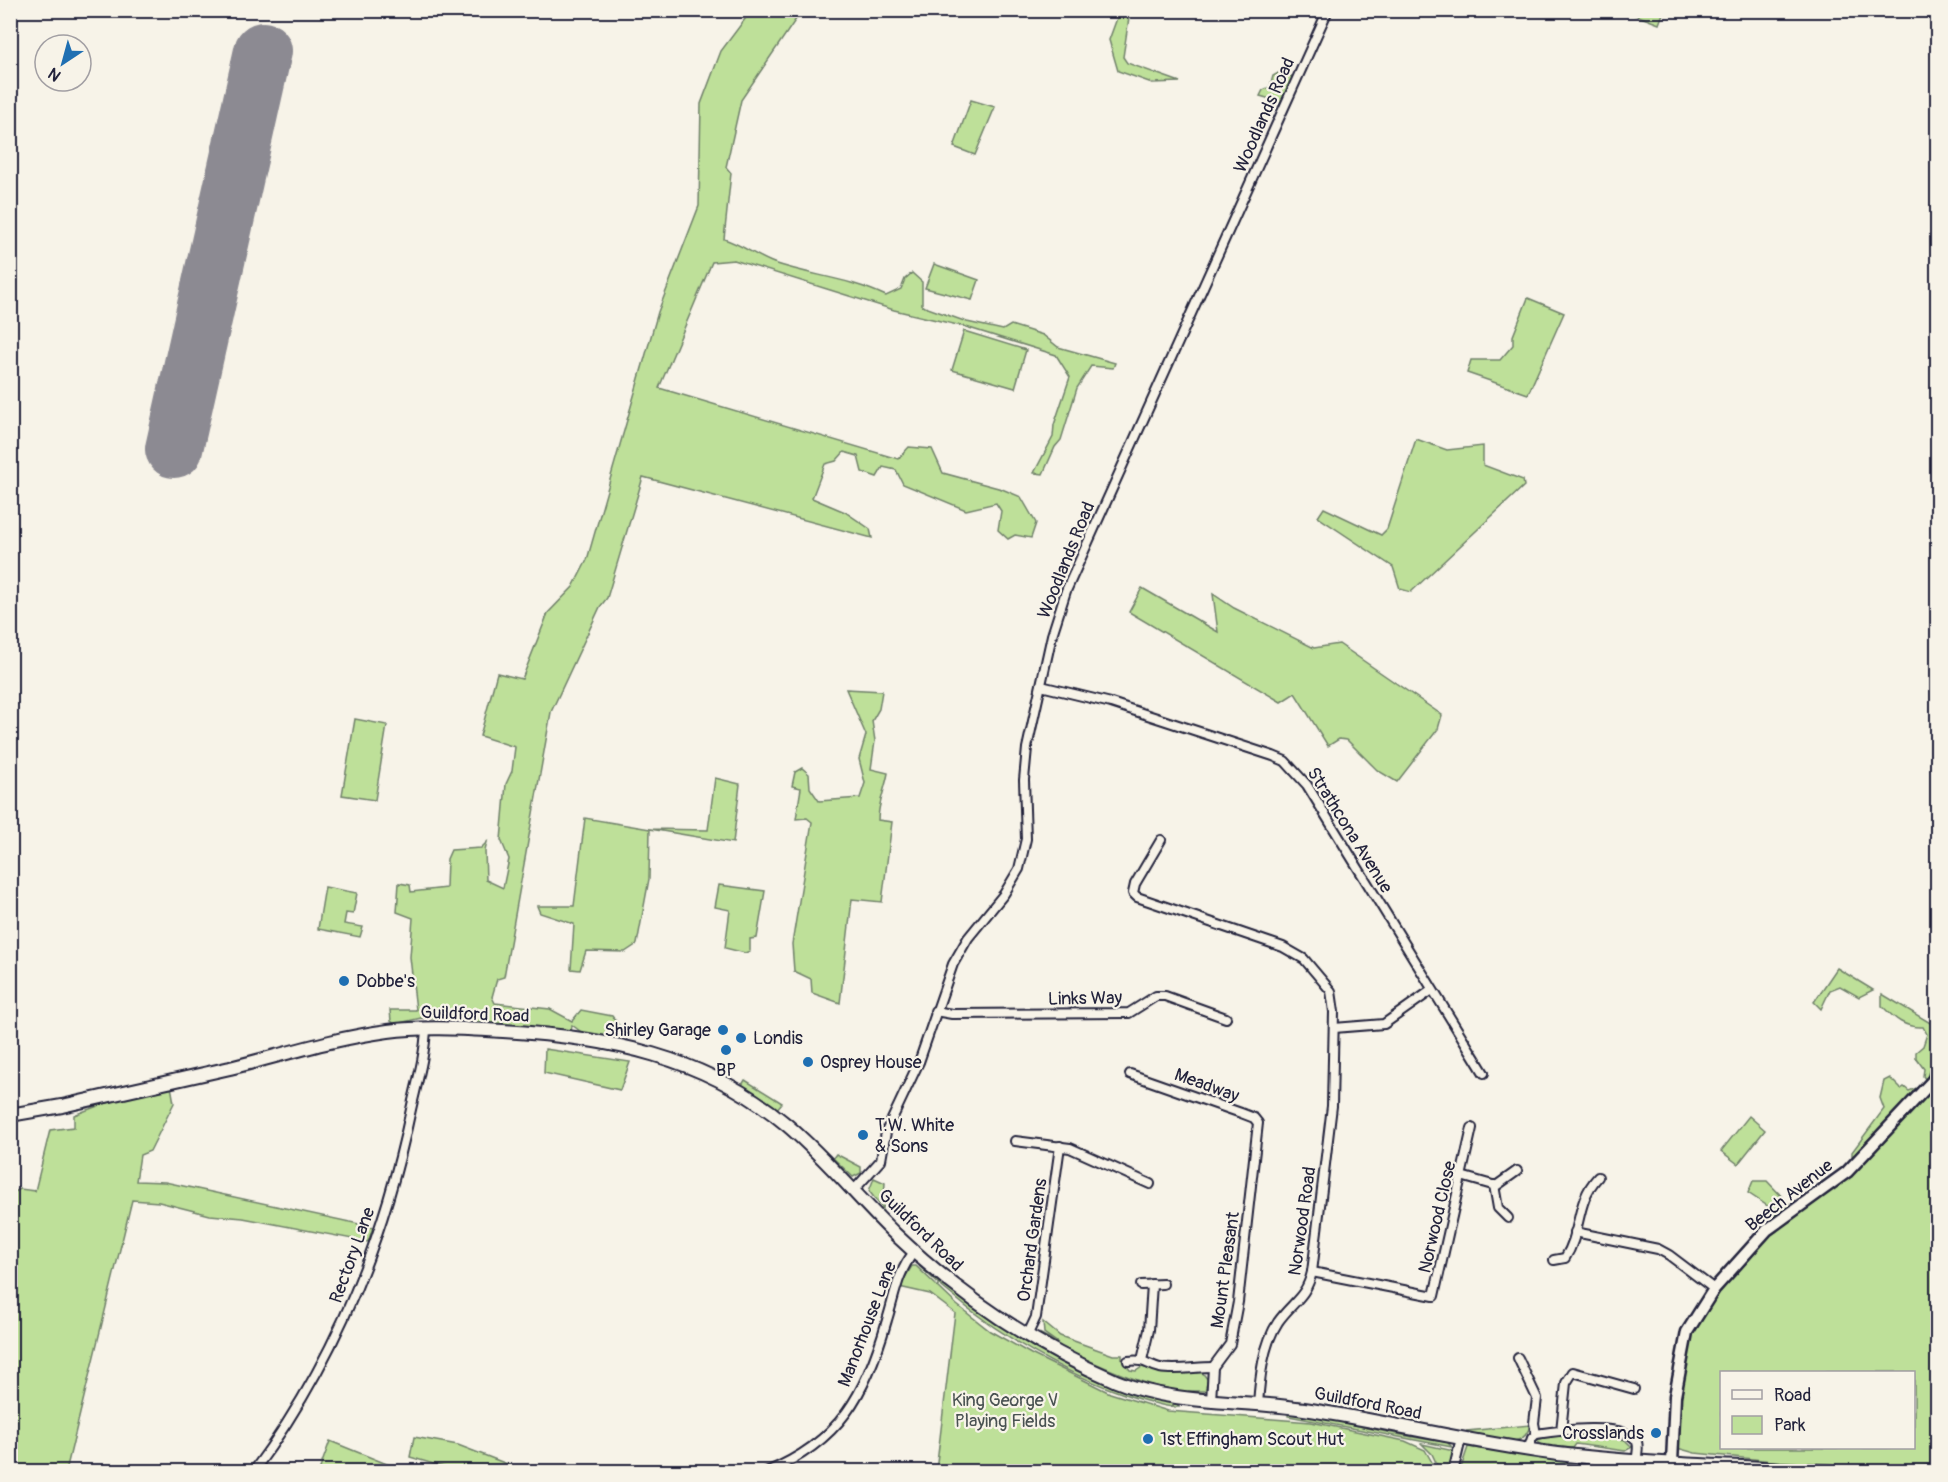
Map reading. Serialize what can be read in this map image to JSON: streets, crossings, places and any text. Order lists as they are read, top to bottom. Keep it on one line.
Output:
{"streets":{"main road":["Guildford Road"],"street":["Woodlands Road","Strathcona Avenue","Links Way","Meadway","Beech Avenue","Norwood Close","Norwood Road","Orchard Gardens","Rectory Lane","Mount Pleasant","Manorhouse Lane"]},"crossings":[["Woodlands Road","Strathcona Avenue"],["Woodlands Road","Links Way"],["Woodlands Road","Guildford Road"],["Guildford Road","Beech Avenue"],["Guildford Road","Norwood Road"],["Guildford Road","Orchard Gardens"],["Guildford Road","Rectory Lane"],["Guildford Road","Manorhouse Lane"],["Meadway","Mount Pleasant"],["Norwood Close","Norwood Road"]],"parks":["King George V Playing Fields"],"places":["Dobbe's","Shirley Garage","Londis","BP","Osprey House","T.W. White & Sons","Crosslands","1st Effingham Scout Hut"],"legend":["Road","Park"],"north":"bottom left"}
